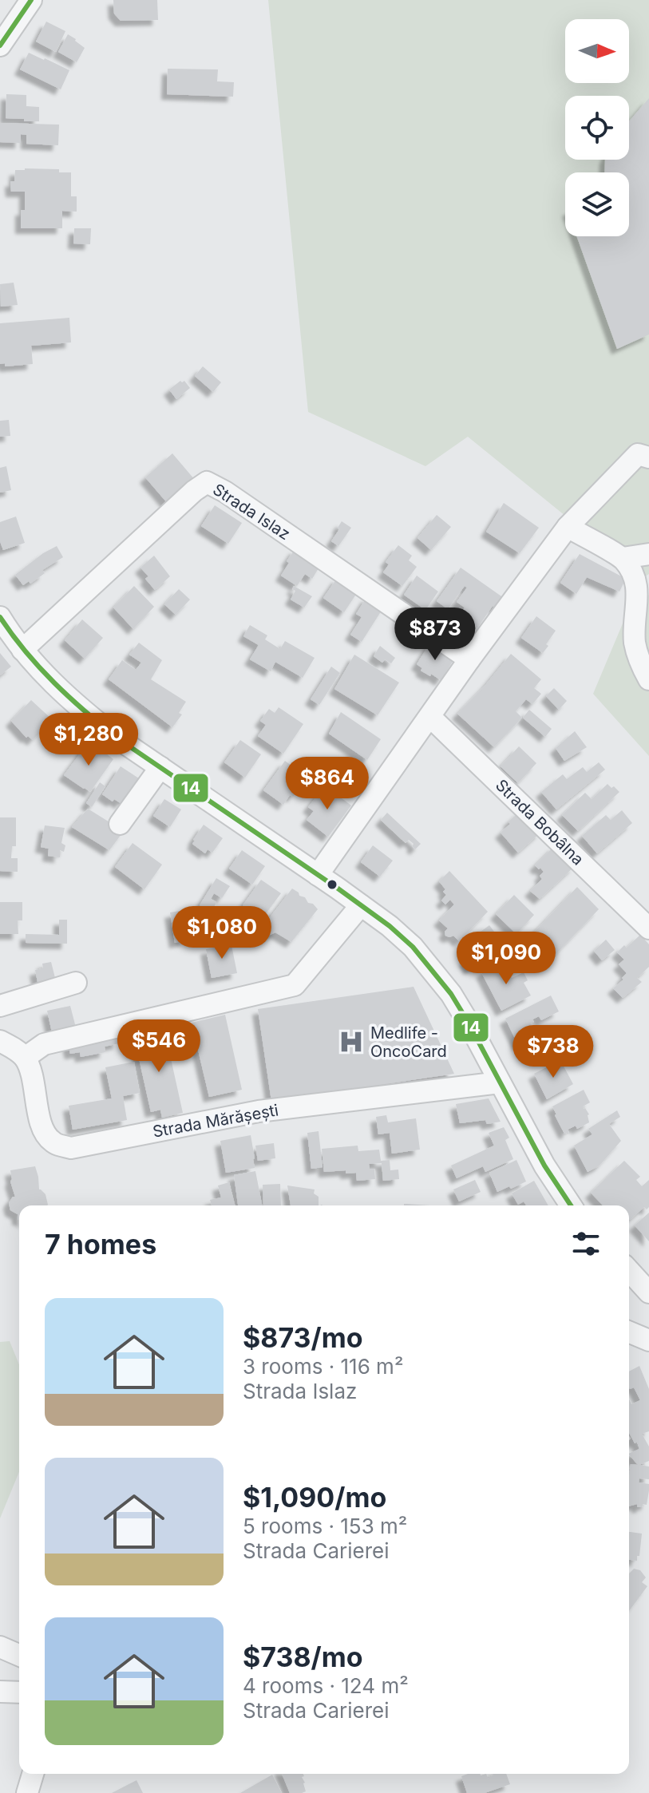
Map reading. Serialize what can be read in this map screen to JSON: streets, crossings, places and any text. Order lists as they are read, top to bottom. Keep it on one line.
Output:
{"streets":{"street":["Strada Islaz","Strada Bobâlna","Strada Mărășești"]},"places":{"hospital":["Medlife - OncoCard"]},"lines":["transit line 14"],"north":"right","page":{"price":["$873","$1,280","$864","$1,080","$1,090","$546","$738"],"heading":"7 homes","list":[{"name":"$873/mo","note":"3 rooms · 116 m² · Strada Islaz"},{"name":"$1,090/mo","note":"5 rooms · 153 m² · Strada Carierei"},{"name":"$738/mo","note":"4 rooms · 124 m² · Strada Carierei"}]}}
